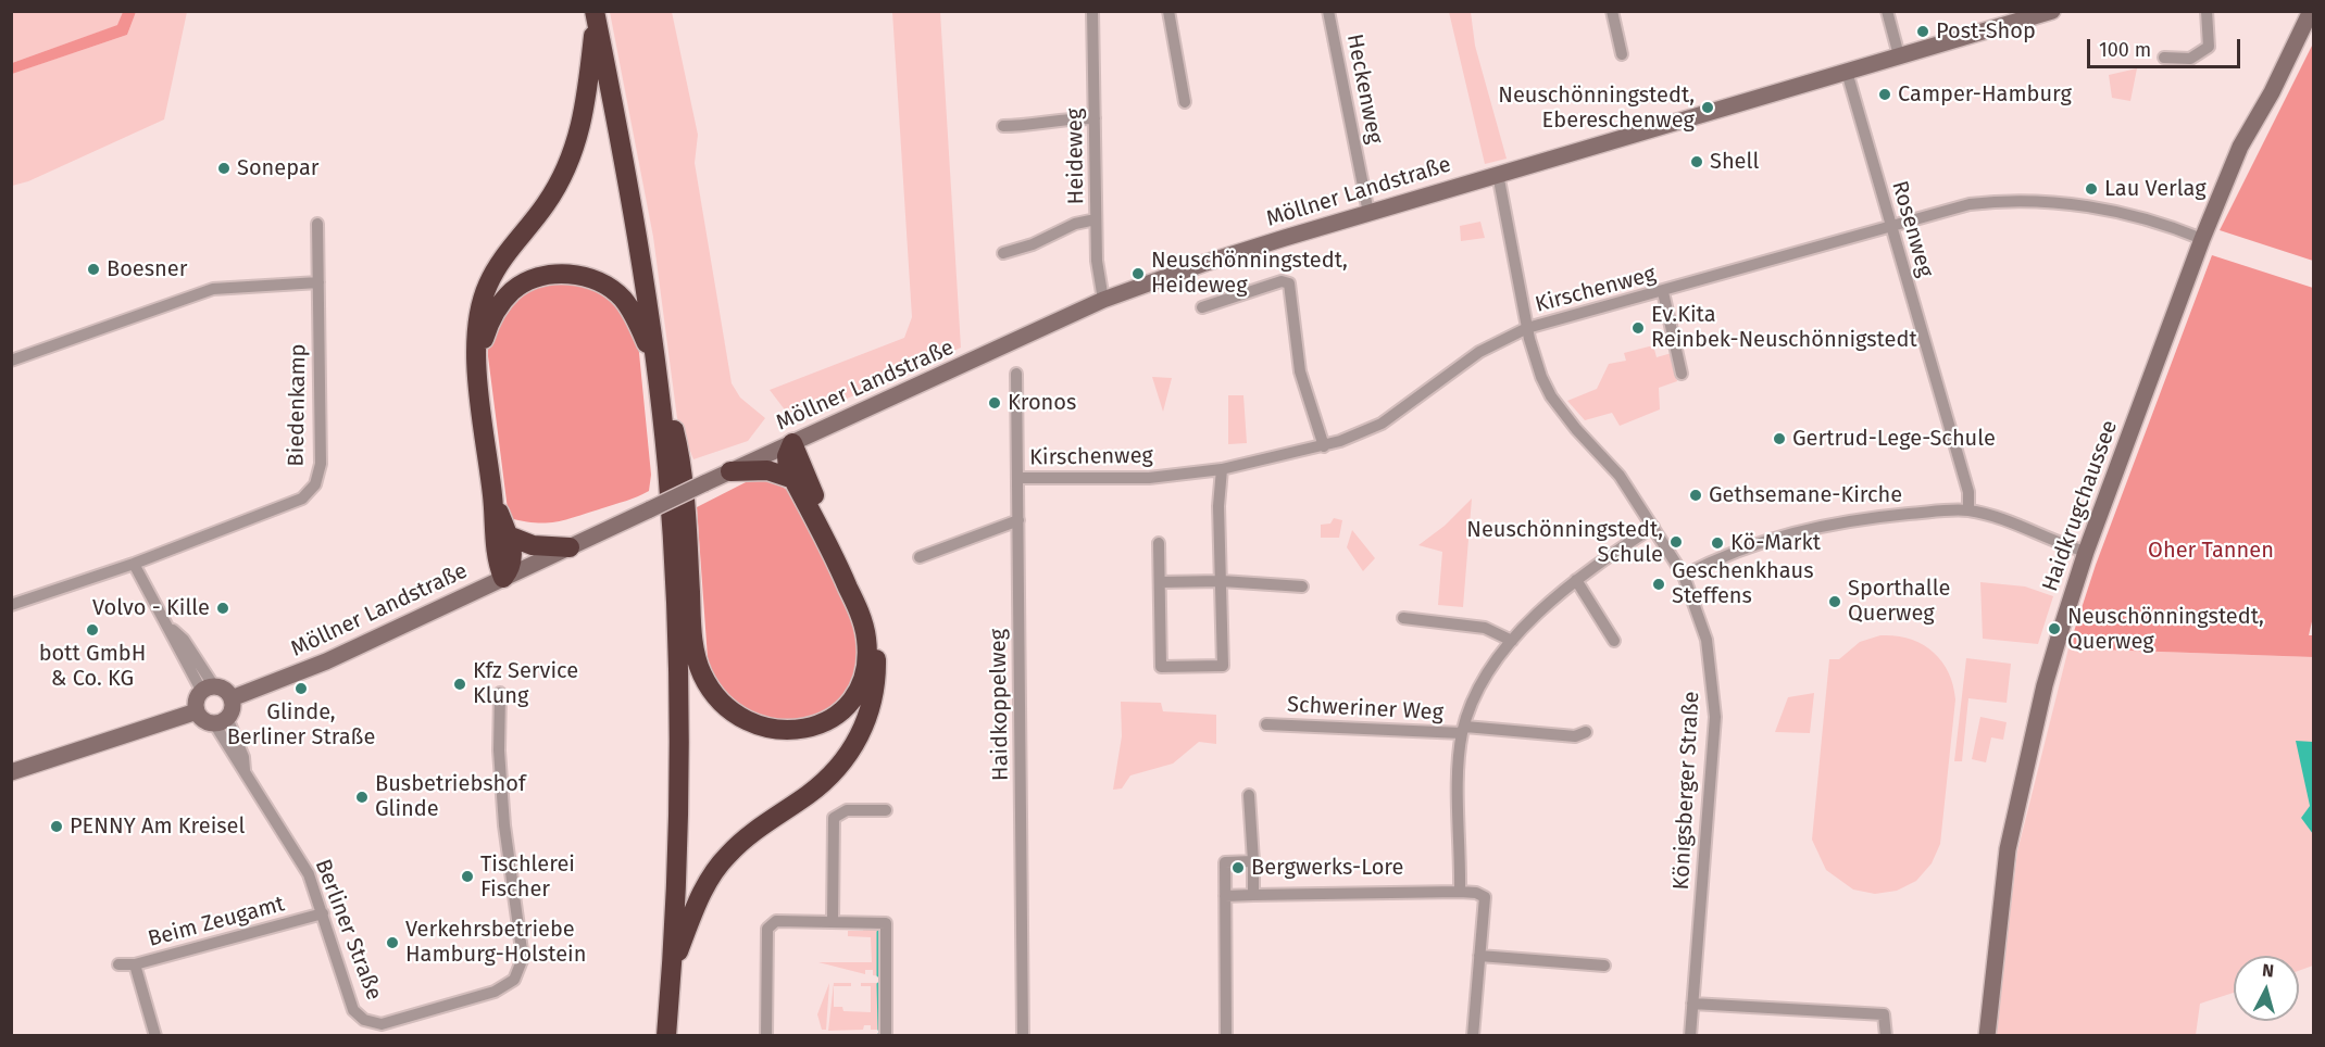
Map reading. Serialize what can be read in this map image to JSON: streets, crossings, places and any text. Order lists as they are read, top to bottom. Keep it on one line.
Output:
{"streets":{"main road":["Möllner Landstraße","Haidkrugchaussee"],"street":["Heckenweg","Heideweg","Rosenweg","Kirschenweg","Biedenkamp","Haidkoppelweg","Schweriner Weg","Königsberger Straße","Beim Zeugamt","Berliner Straße"]},"crossings":[["Heckenweg","Möllner Landstraße"],["Heideweg","Möllner Landstraße"],["Möllner Landstraße","Rosenweg"],["Möllner Landstraße","Königsberger Straße"],["Möllner Landstraße","Berliner Straße"],["Rosenweg","Kirschenweg"],["Kirschenweg","Haidkrugchaussee"],["Kirschenweg","Haidkoppelweg"],["Kirschenweg","Königsberger Straße"],["Beim Zeugamt","Berliner Straße"]],"parks":["Oher Tannen"],"places":["Post-Shop","Camper-Hamburg","Neuschönningstedt, Ebereschenweg","Shell","Sonepar","Lau Verlag","Boesner","Neuschönningstedt, Heideweg","Ev.Kita Reinbek-Neuschönnigstedt","Kronos","Gertrud-Lege-Schule","Gethsemane-Kirche","Neuschönningstedt, Schule","Kö-Markt","Geschenkhaus Steffens","Sporthalle Querweg","Volvo - Kille","Neuschönningstedt, Querweg","bott GmbH & Co. KG","Kfz Service Klung","Glinde, Berliner Straße","Busbetriebshof Glinde","PENNY Am Kreisel","Bergwerks-Lore","Tischlerei Fischer","Verkehrsbetriebe Hamburg-Holstein"],"scale_bar":"100 m","north":"top"}
